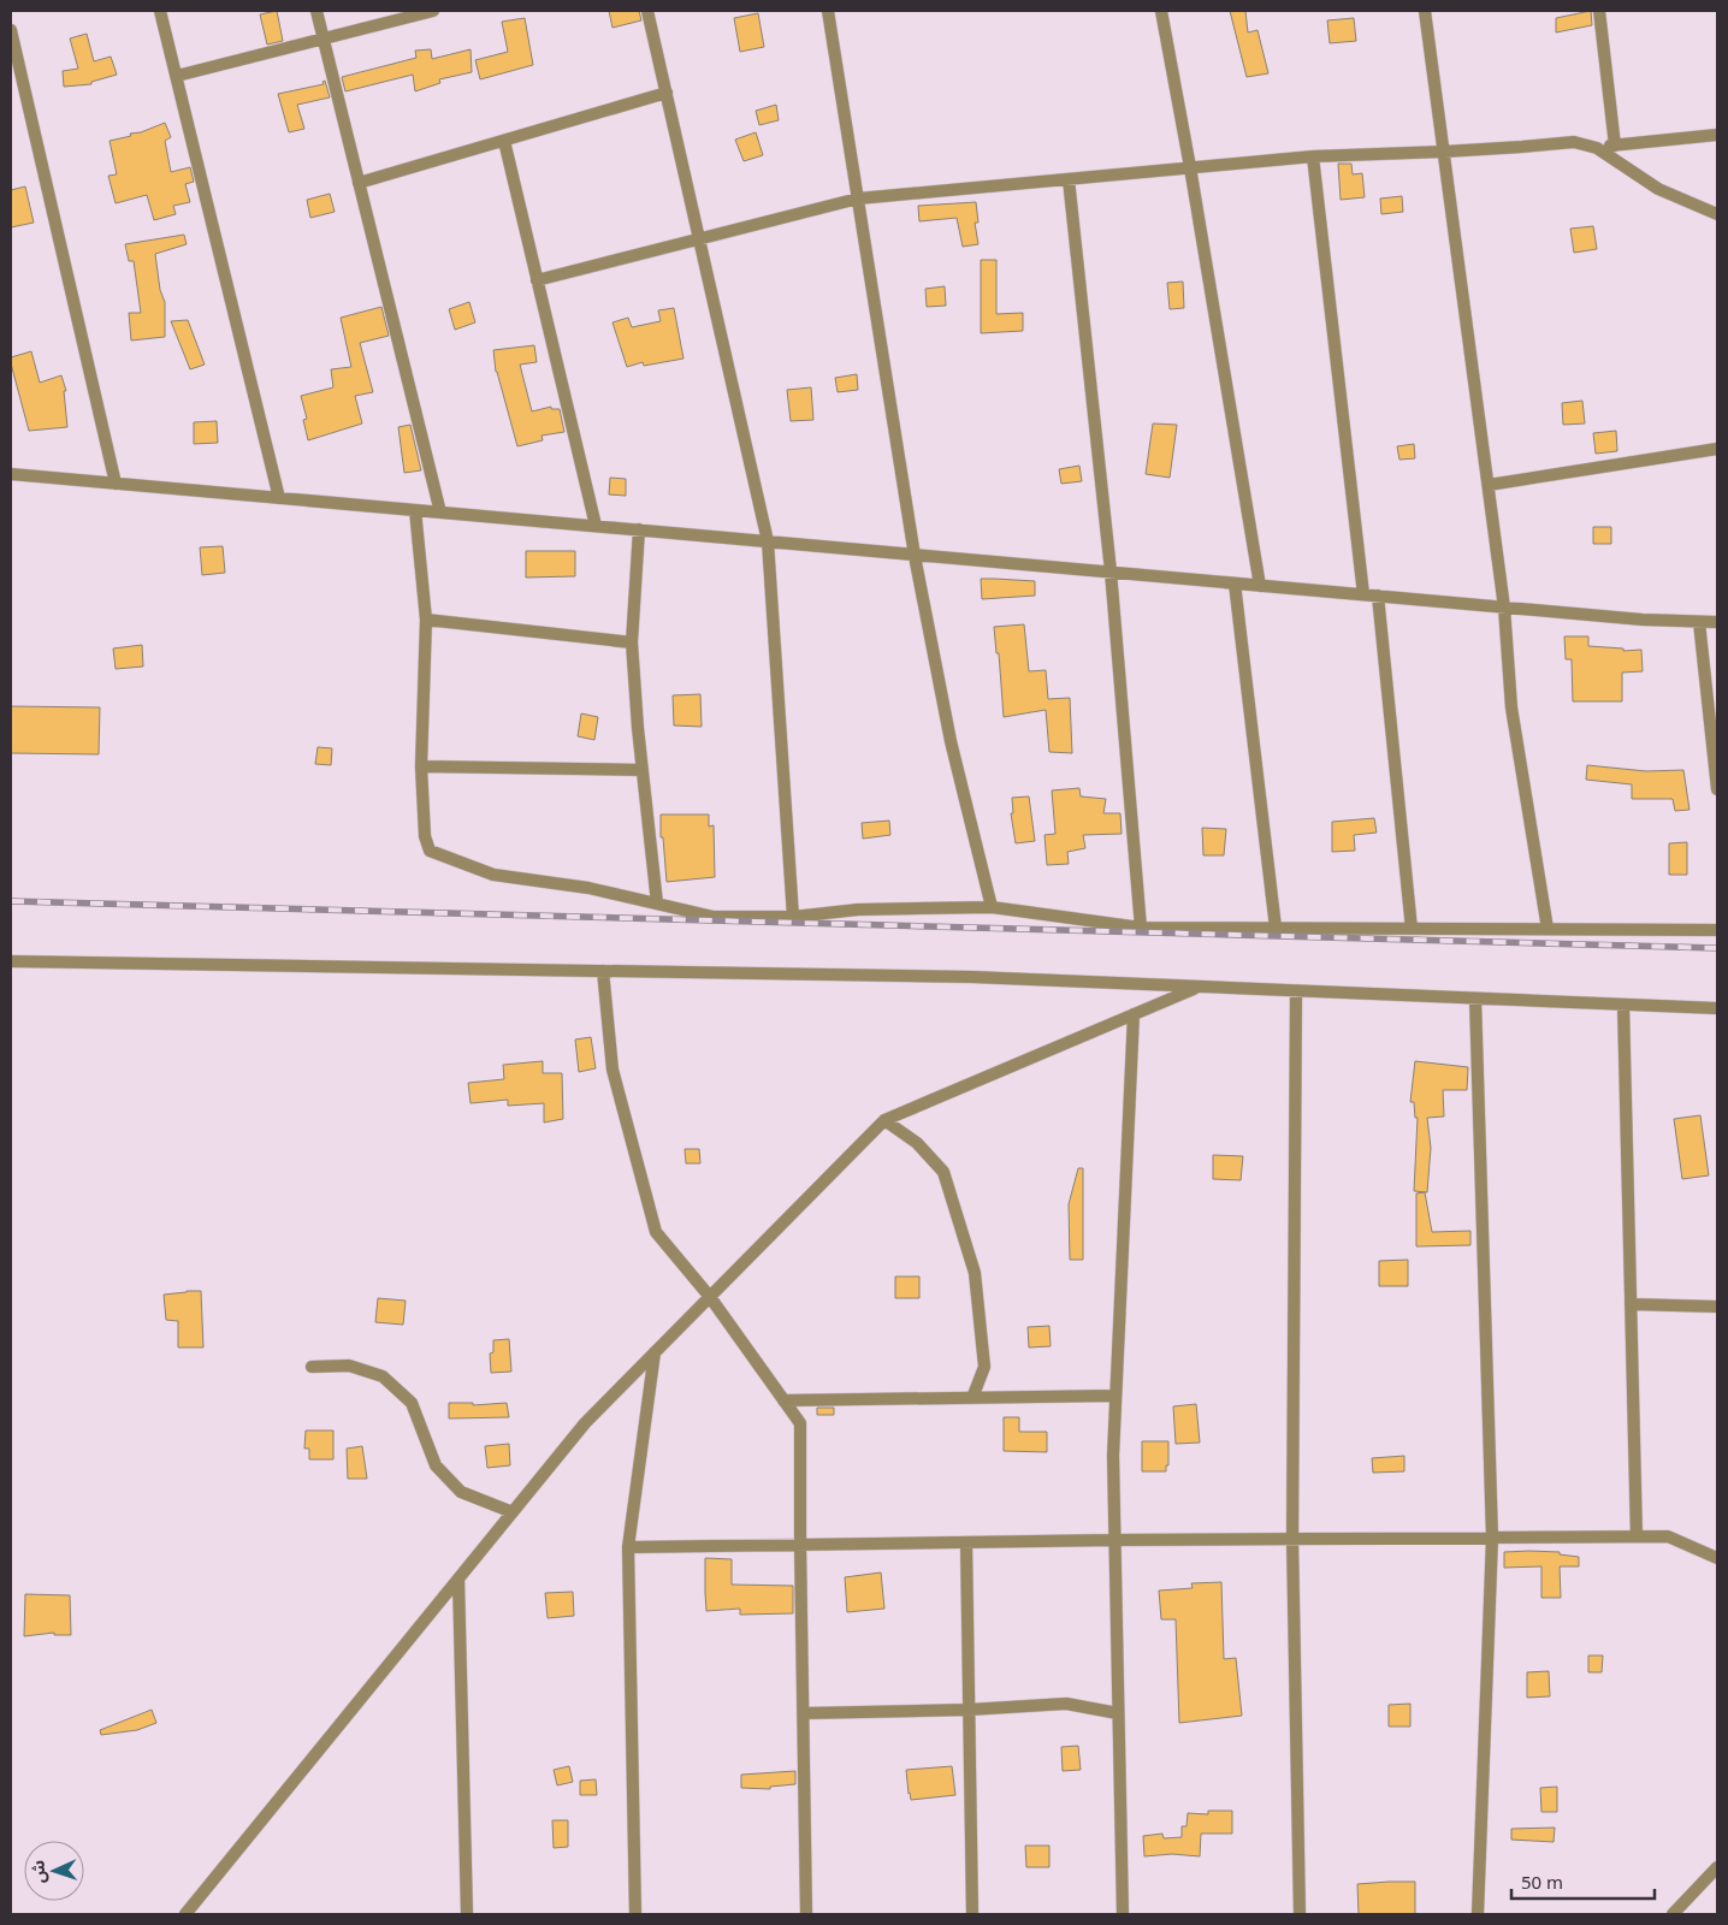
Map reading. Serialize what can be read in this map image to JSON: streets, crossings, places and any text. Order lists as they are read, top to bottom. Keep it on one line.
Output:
{"scale_bar":"50 m","north":"left"}
